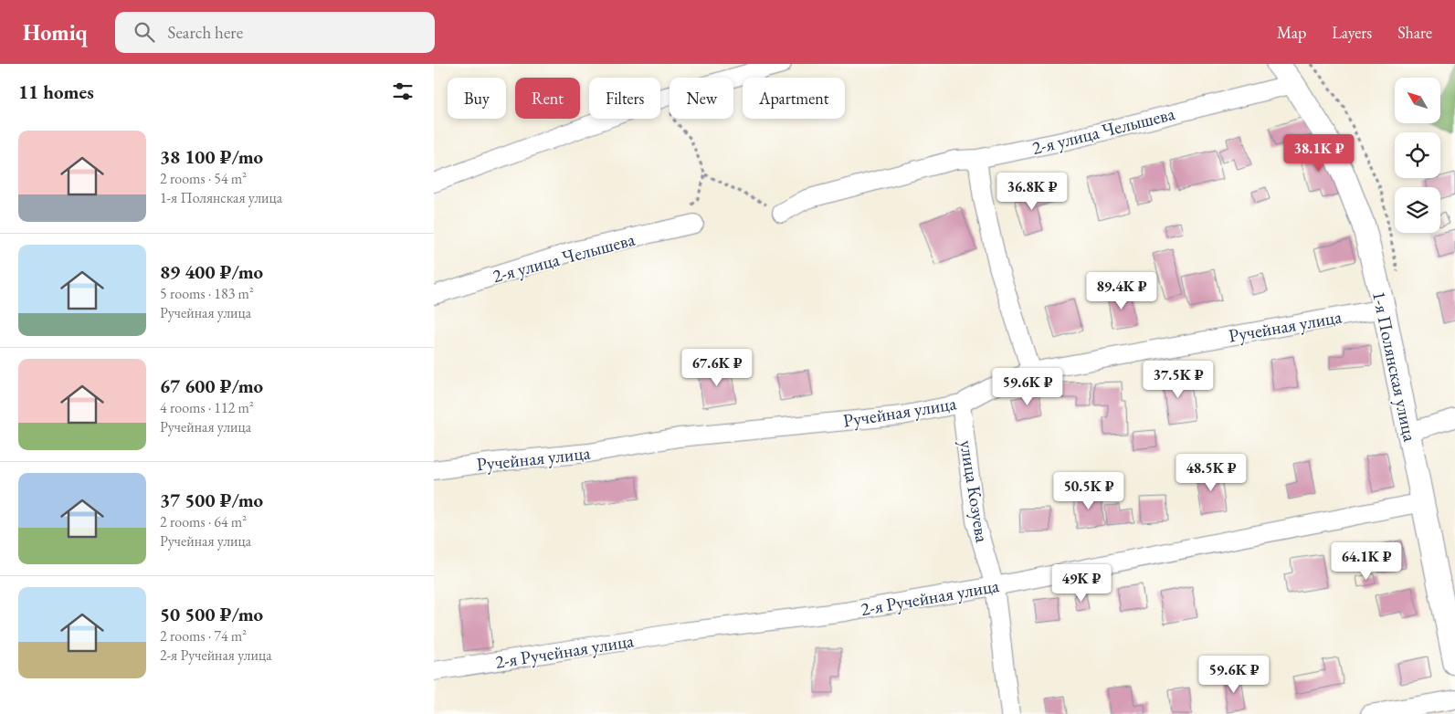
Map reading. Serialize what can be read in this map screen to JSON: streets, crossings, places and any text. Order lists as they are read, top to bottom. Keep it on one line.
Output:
{"streets":{"street":["2-я улица Челышева","Ручейная улица","1-я Полянская улица","улица Козуева","2-я Ручейная улица"]},"crossings":[["2-я улица Челышева","1-я Полянская улица"],["Ручейная улица","1-я Полянская улица"],["Ручейная улица","улица Козуева"],["1-я Полянская улица","2-я Ручейная улица"],["улица Козуева","2-я Ручейная улица"]],"north":"top left","page":{"header":"Homiq","search":"Search here","nav":["Map","Layers","Share"],"heading":"11 homes","chip":["Buy","Rent","Filters","New","Apartment"],"list":[{"name":"38 100 ₽/mo","note":"2 rooms · 54 m² · 1-я Полянская улица"},{"name":"89 400 ₽/mo","note":"5 rooms · 183 m² · Ручейная улица"},{"name":"67 600 ₽/mo","note":"4 rooms · 112 m² · Ручейная улица"},{"name":"37 500 ₽/mo","note":"2 rooms · 64 m² · Ручейная улица"},{"name":"50 500 ₽/mo","note":"2 rooms · 74 m² · 2-я Ручейная улица"}],"price":["38.1K ₽","36.8K ₽","89.4K ₽","67.6K ₽","37.5K ₽","59.6K ₽","48.5K ₽","50.5K ₽","64.1K ₽","49K ₽","59.6K ₽"]}}
